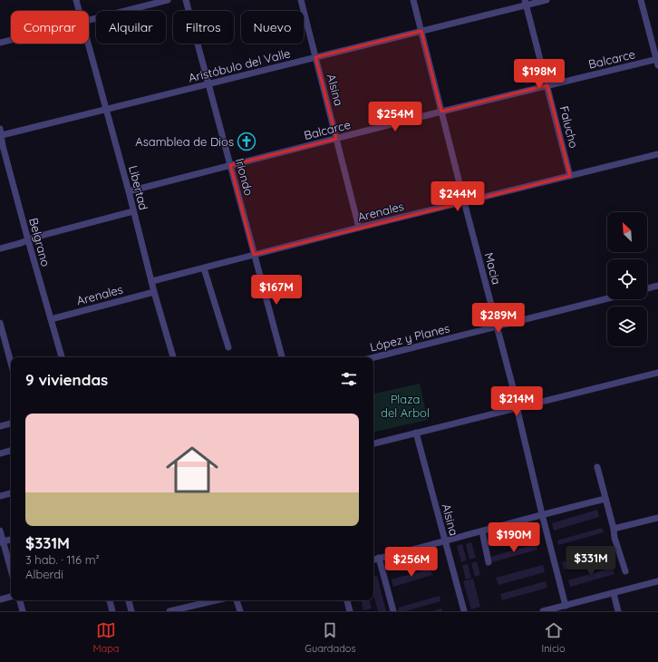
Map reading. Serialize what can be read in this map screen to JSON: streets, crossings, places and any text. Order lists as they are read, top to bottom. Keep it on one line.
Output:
{"streets":{"street":["Balcarce","Aristóbulo del Valle","Alsina","Falucho","Iriondo","Libertad","Arenales","Belgrano","Macia","López y Planes"]},"crossings":[["Balcarce","Alsina"],["Balcarce","Falucho"],["Balcarce","Iriondo"],["Balcarce","Libertad"],["Balcarce","Macia"],["Aristóbulo del Valle","Alsina"],["Aristóbulo del Valle","Falucho"],["Aristóbulo del Valle","Iriondo"],["Aristóbulo del Valle","Libertad"],["Aristóbulo del Valle","Belgrano"],["Aristóbulo del Valle","Macia"],["Alsina","Arenales"],["Falucho","Arenales"],["Iriondo","Arenales"],["Libertad","Arenales"],["Arenales","Belgrano"],["Arenales","Macia"],["Macia","López y Planes"]],"parks":["Plaza del Arbol"],"places":{"church":["Asamblea de Dios"]},"north":"top left","page":{"chip":["Comprar","Alquilar","Filtros","Nuevo"],"price":["$198M","$254M","$244M","$167M","$289M","$214M","$190M","$331M","$256M"],"heading":"9 viviendas","list":[{"name":"$331M","note":"3 hab. · 116 m² · Alberdi"}],"tabs":["Mapa","Guardados","Inicio"]}}
